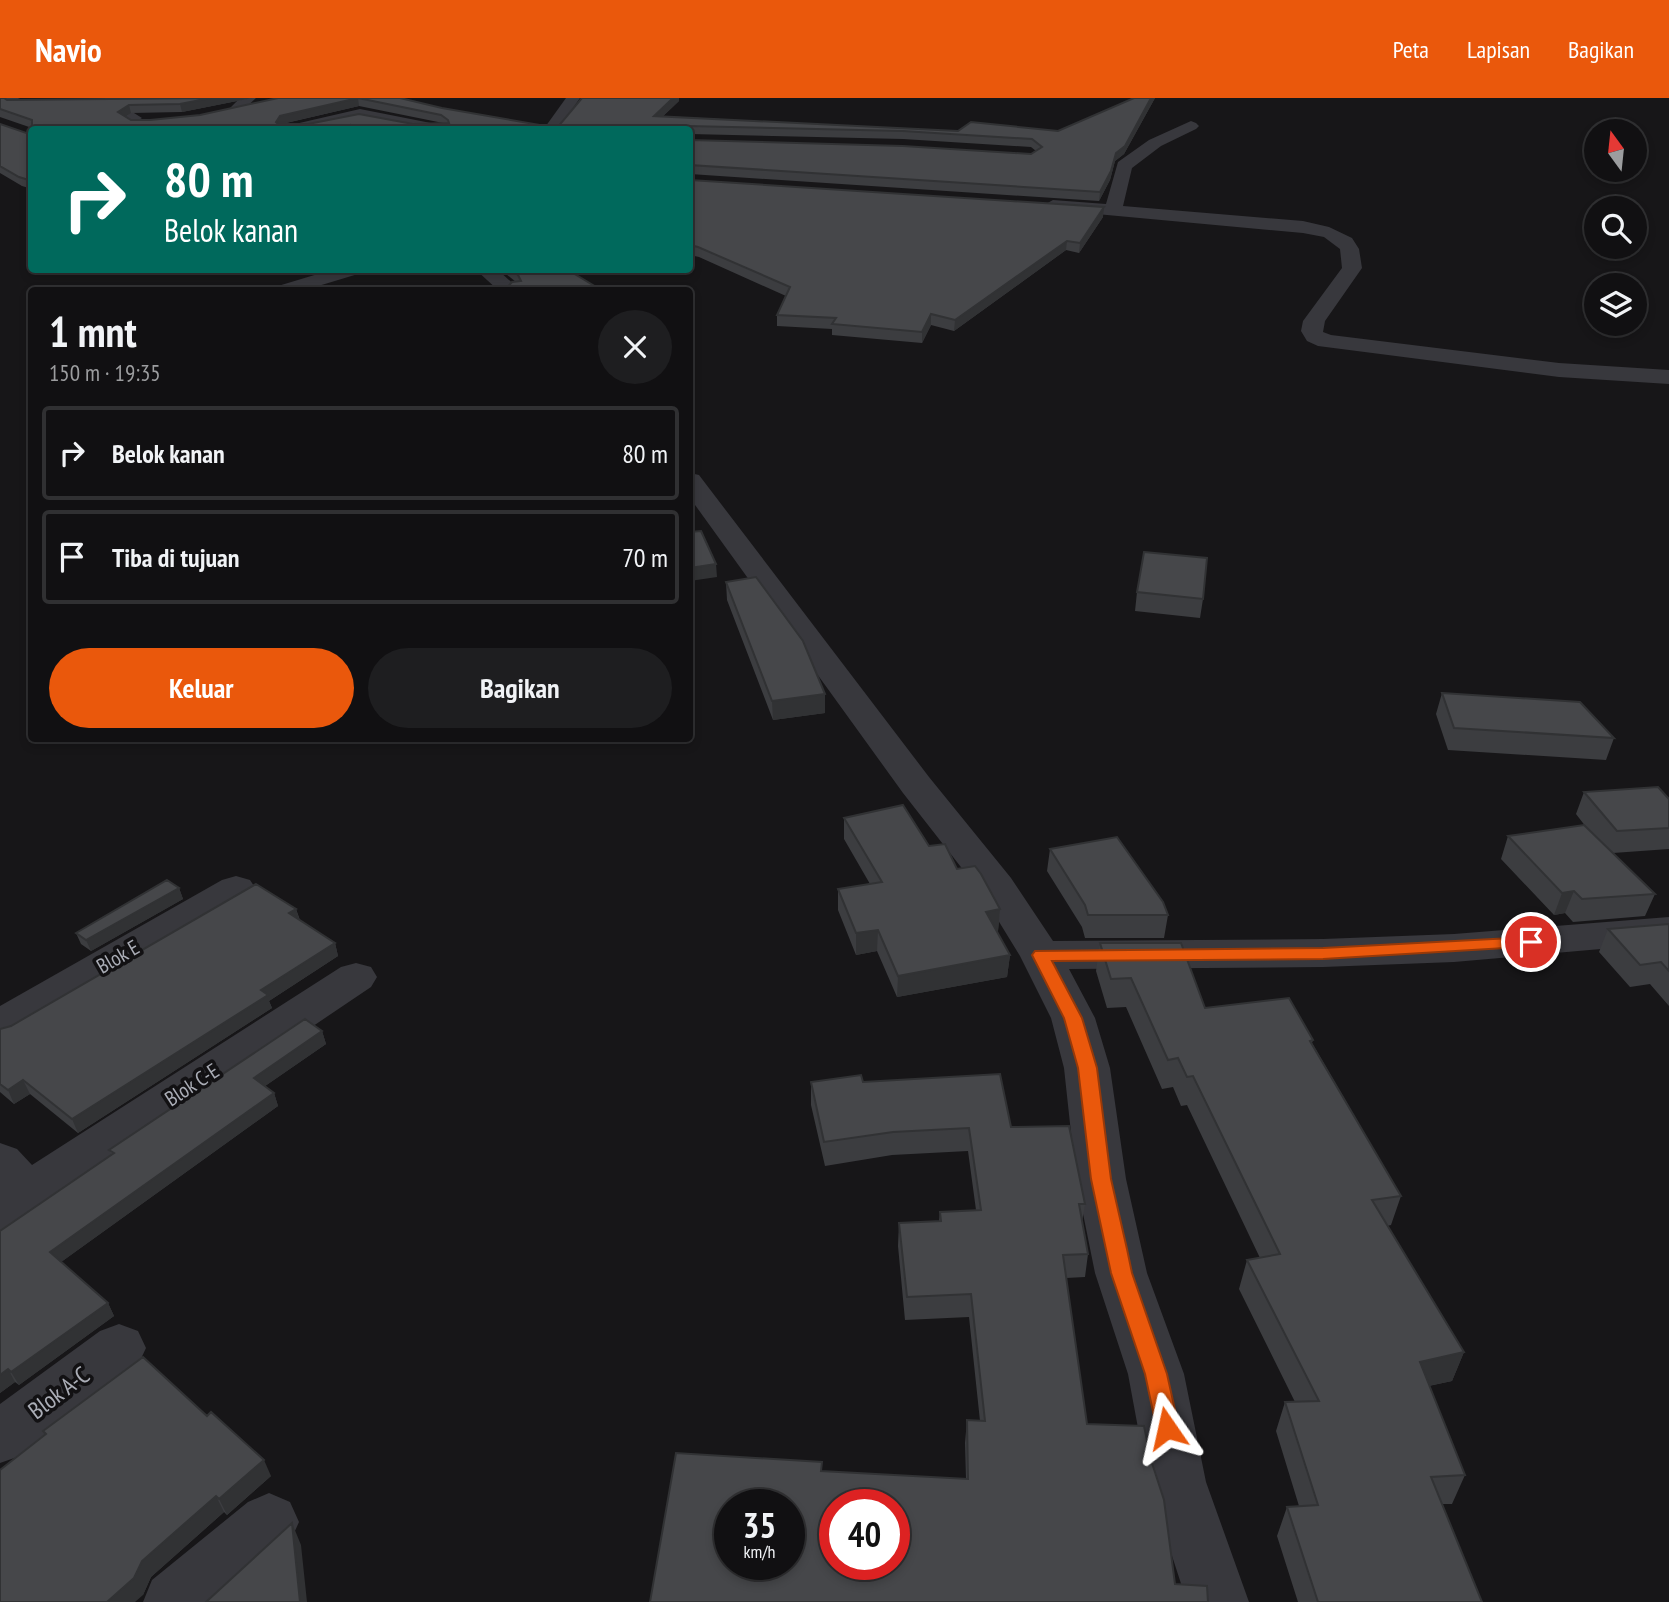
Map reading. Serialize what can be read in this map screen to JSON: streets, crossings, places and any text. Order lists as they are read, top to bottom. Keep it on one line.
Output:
{"streets":{"street":["Blok E","Blok C-E","Blok A-C"]},"north":"top","page":{"header":"Navio","nav":["Peta","Lapisan","Bagikan"],"turn":["80 m","Belok kanan"],"heading":["1 mnt","150 m · 19:35"],"list":[{"name":"Belok kanan","value":"80 m"},{"name":"Tiba di tujuan","value":"70 m"}],"buttons":["Keluar","Bagikan"],"speed":"35 km/h","limit":"40"}}
